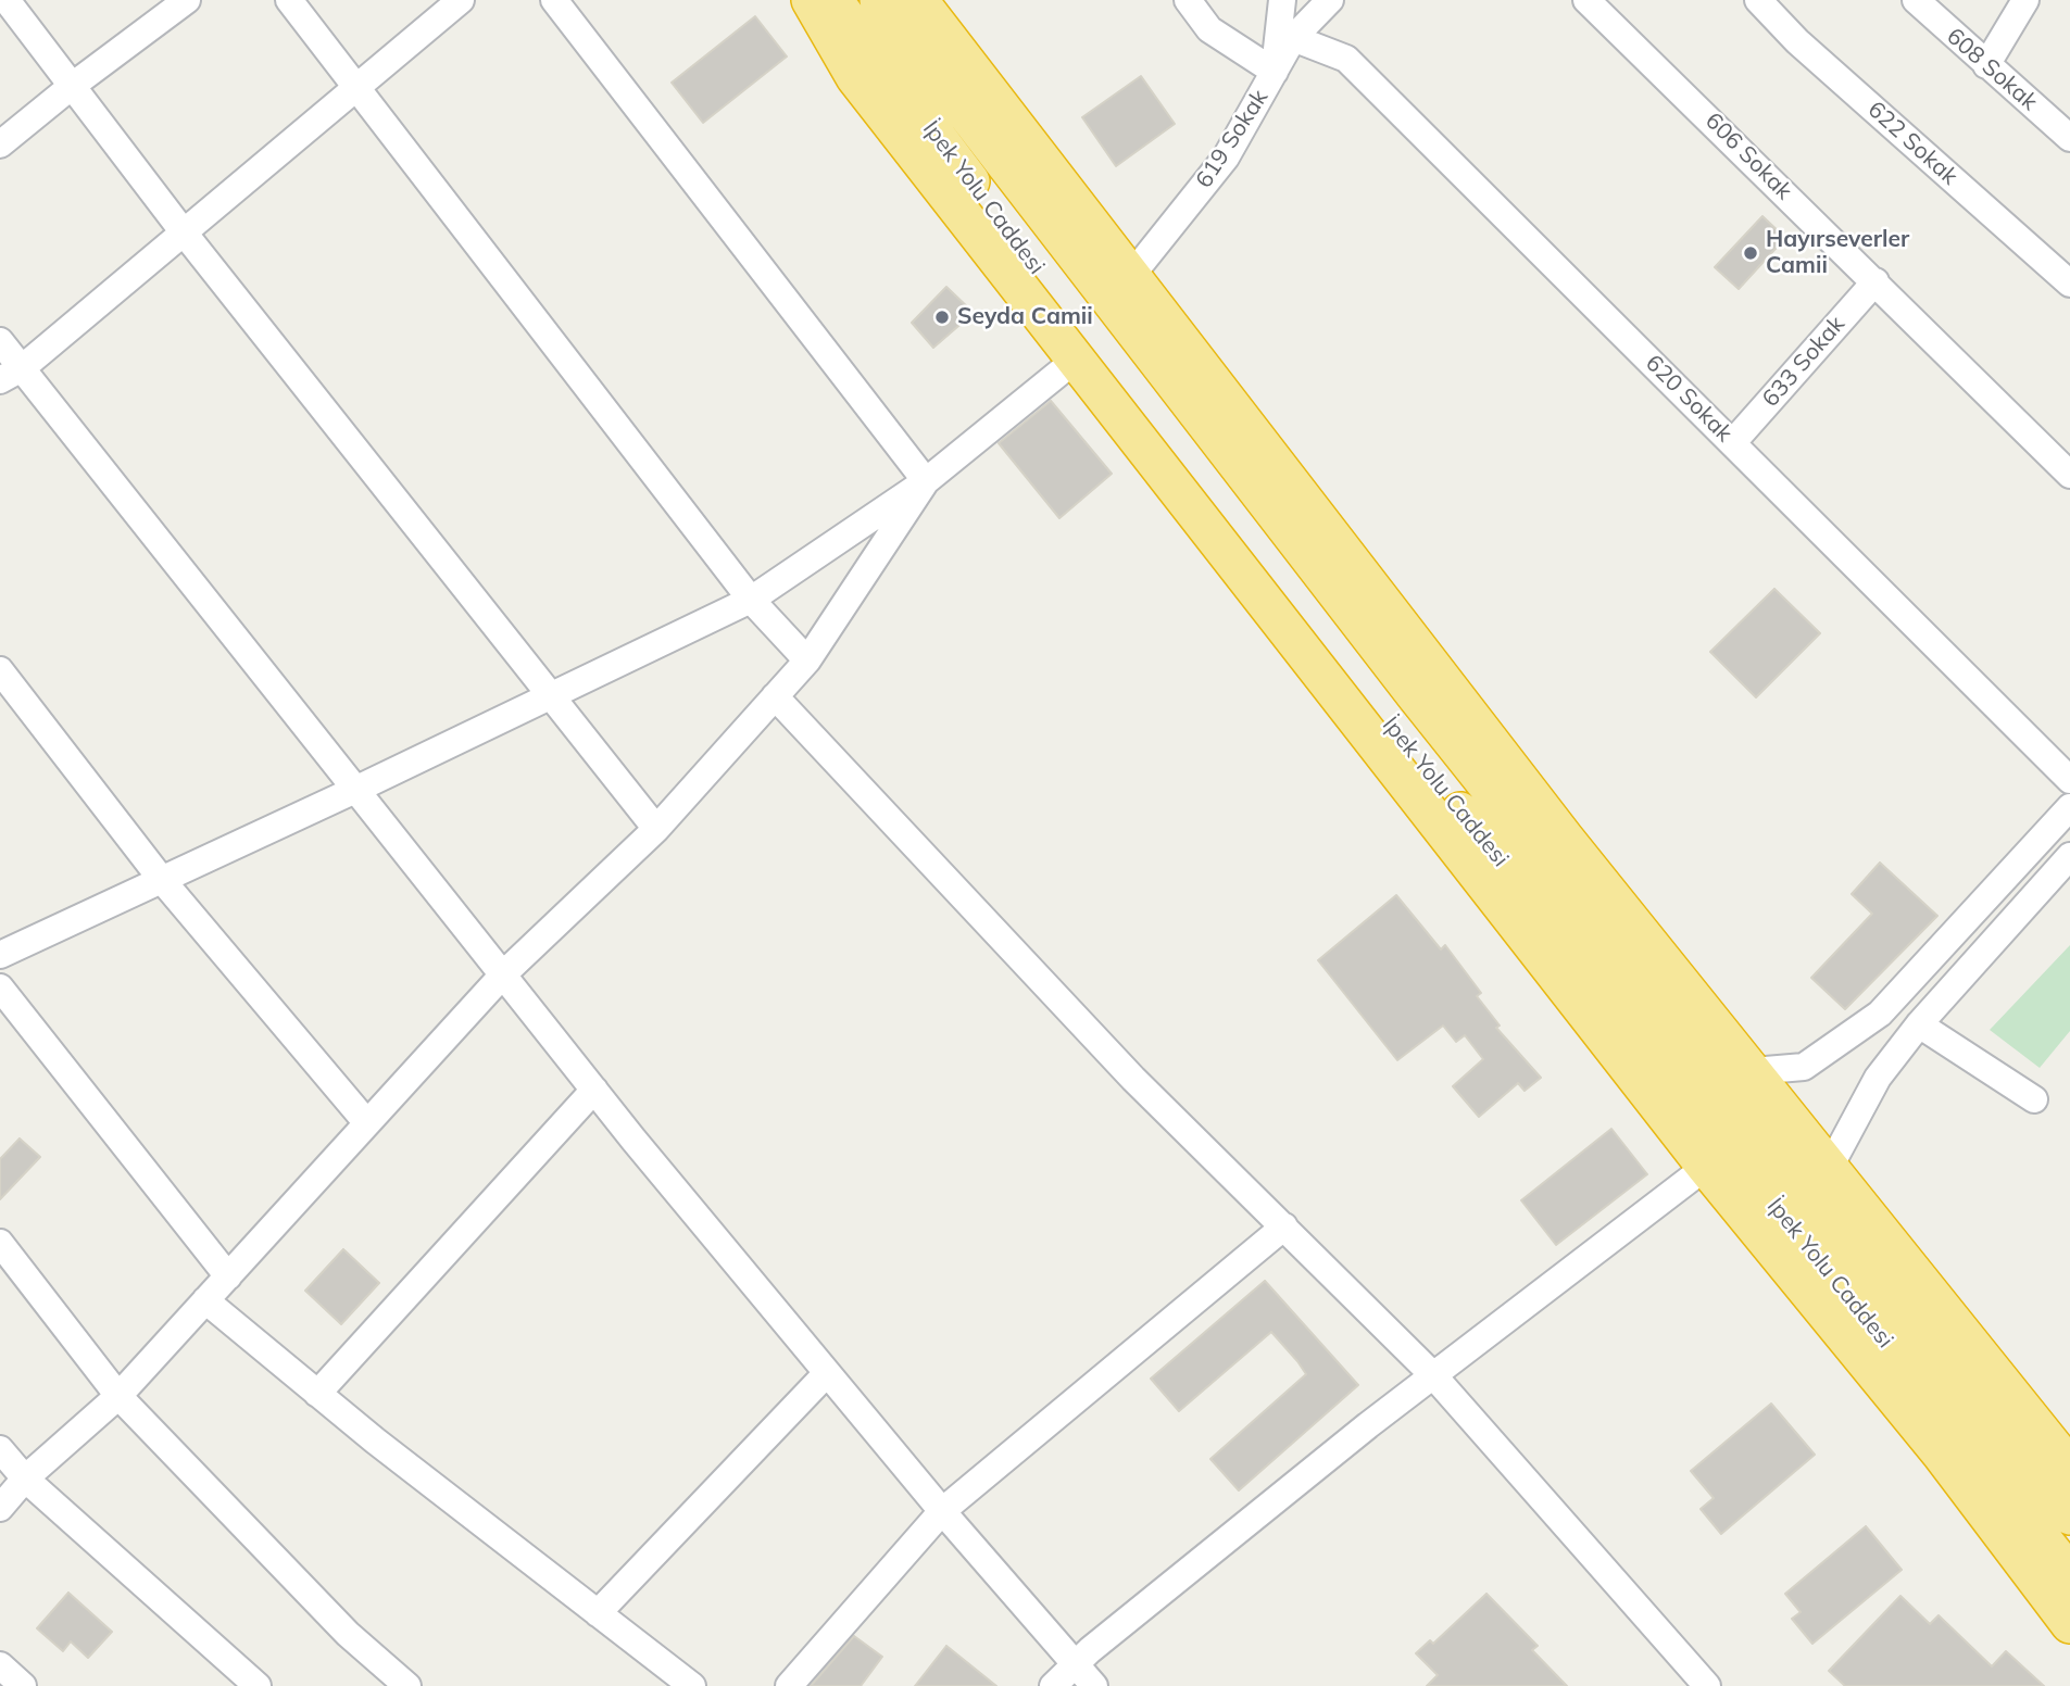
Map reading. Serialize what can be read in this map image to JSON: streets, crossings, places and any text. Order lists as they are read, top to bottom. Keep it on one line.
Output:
{"streets":{"highway":["İpek Yolu Caddesi"],"street":["608 Sokak","619 Sokak","622 Sokak","606 Sokak","633 Sokak","620 Sokak"]},"crossings":[["619 Sokak","620 Sokak"],["606 Sokak","633 Sokak"],["633 Sokak","620 Sokak"]],"places":["Hayırseverler Camii","Seyda Camii"]}
